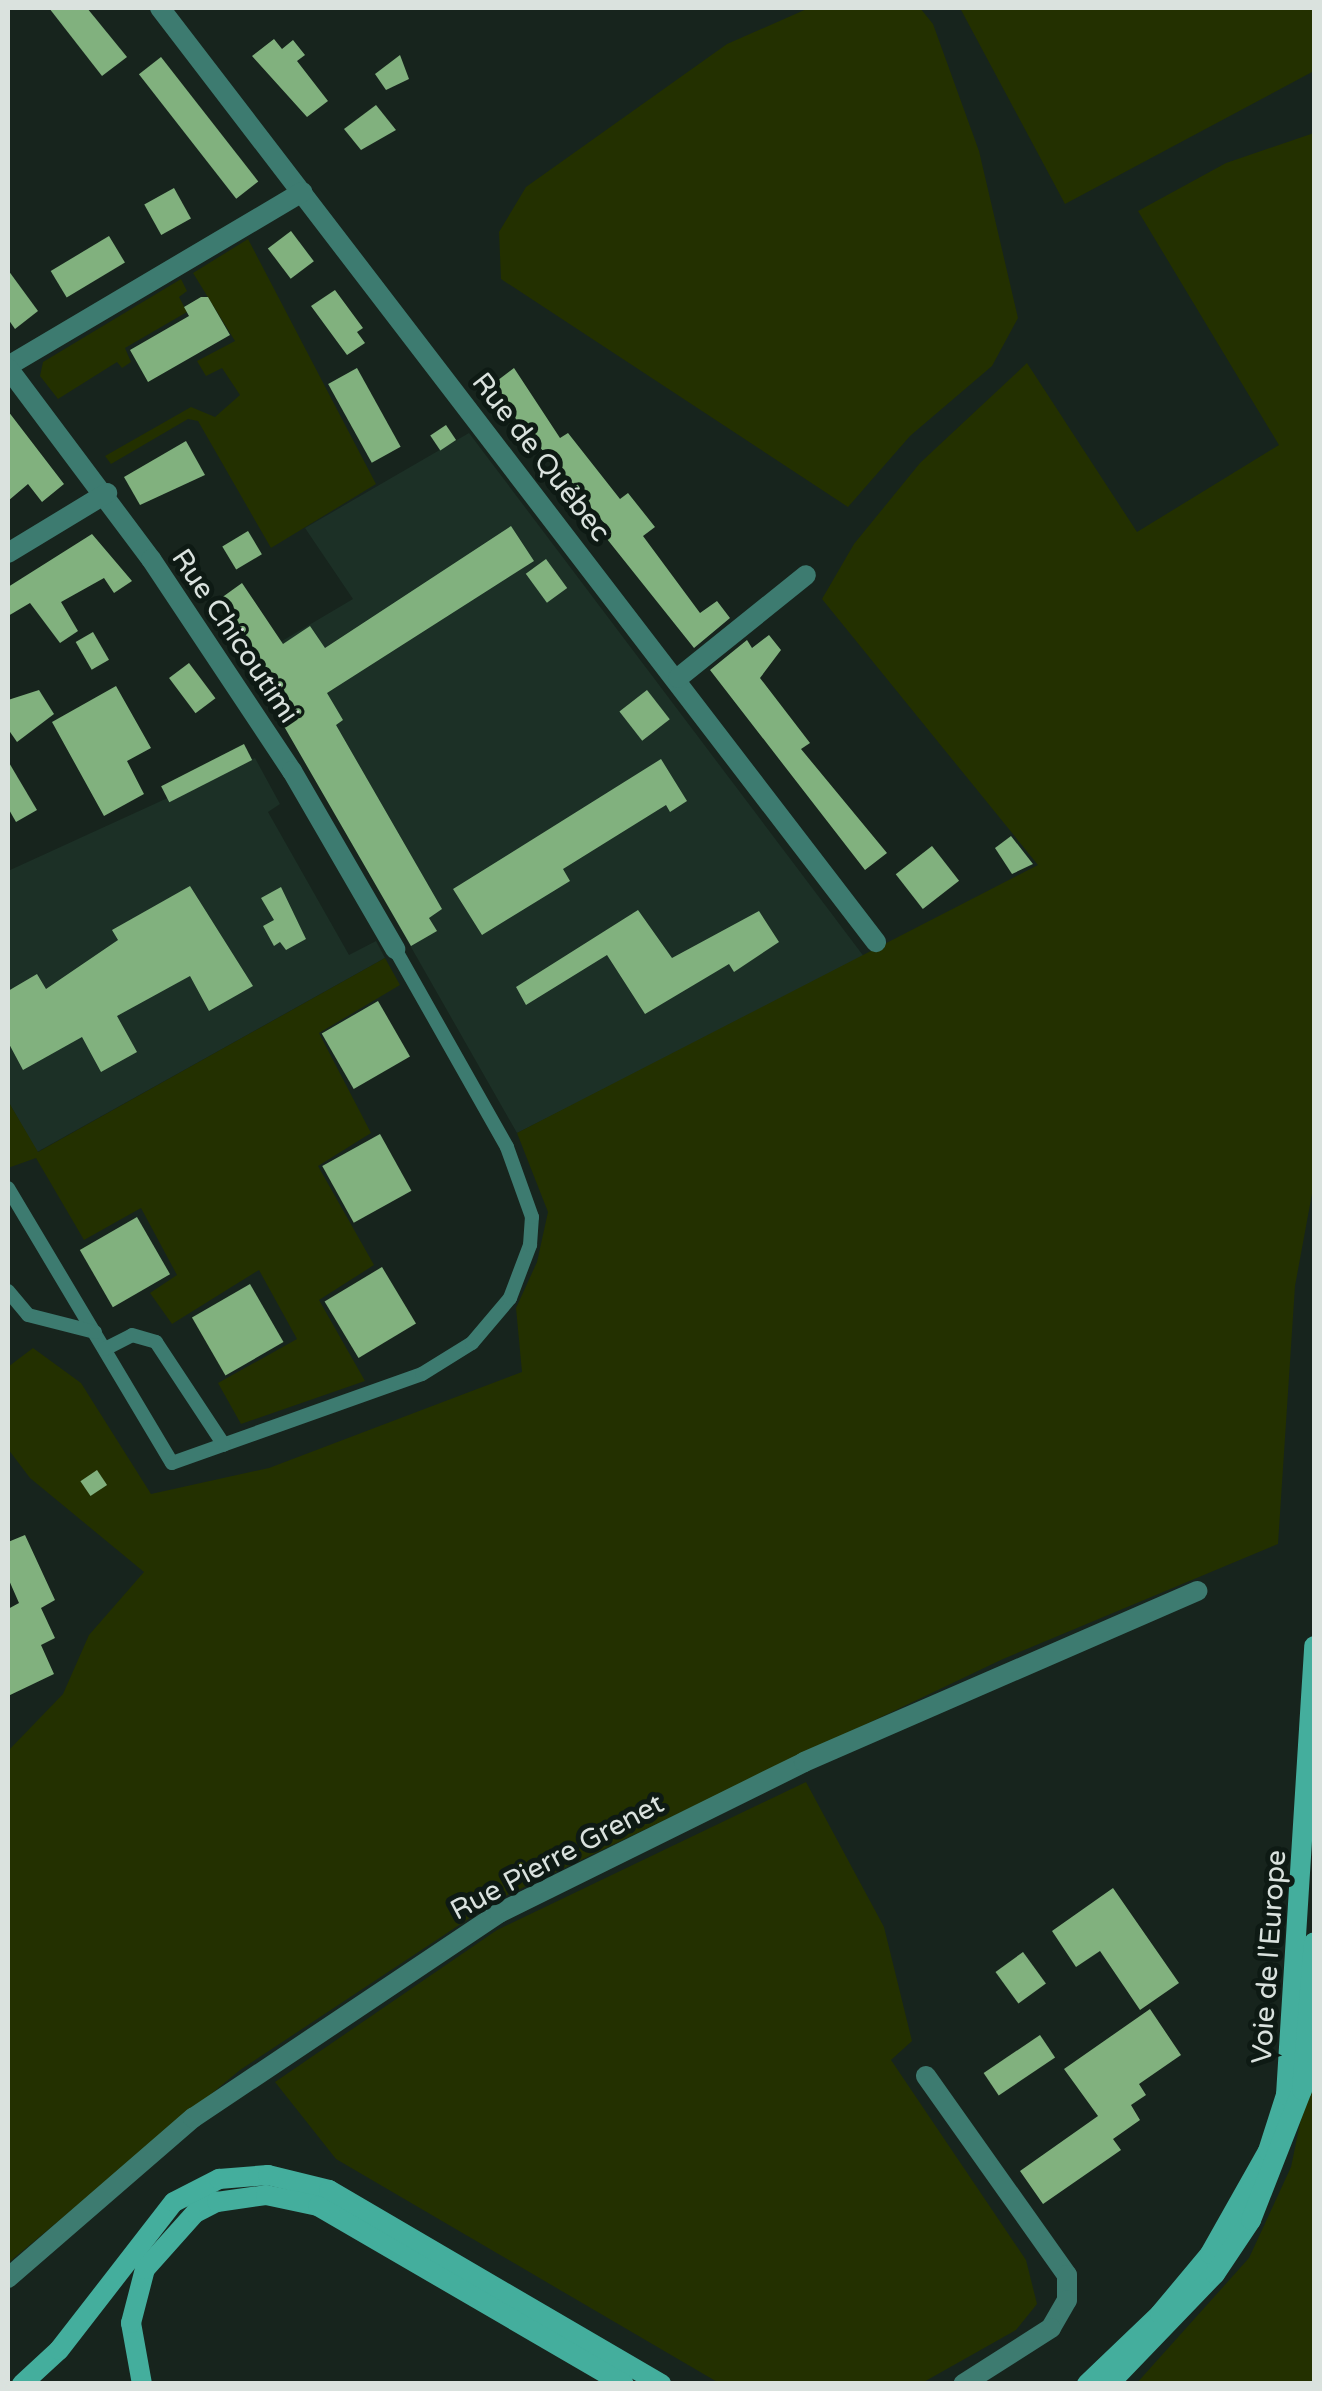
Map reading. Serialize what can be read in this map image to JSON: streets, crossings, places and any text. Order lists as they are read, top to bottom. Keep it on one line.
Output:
{"streets":{"main road":["Voie de l'Europe"],"street":["Rue de Québec","Rue Chicoutimi","Rue Pierre Grenet"]}}
